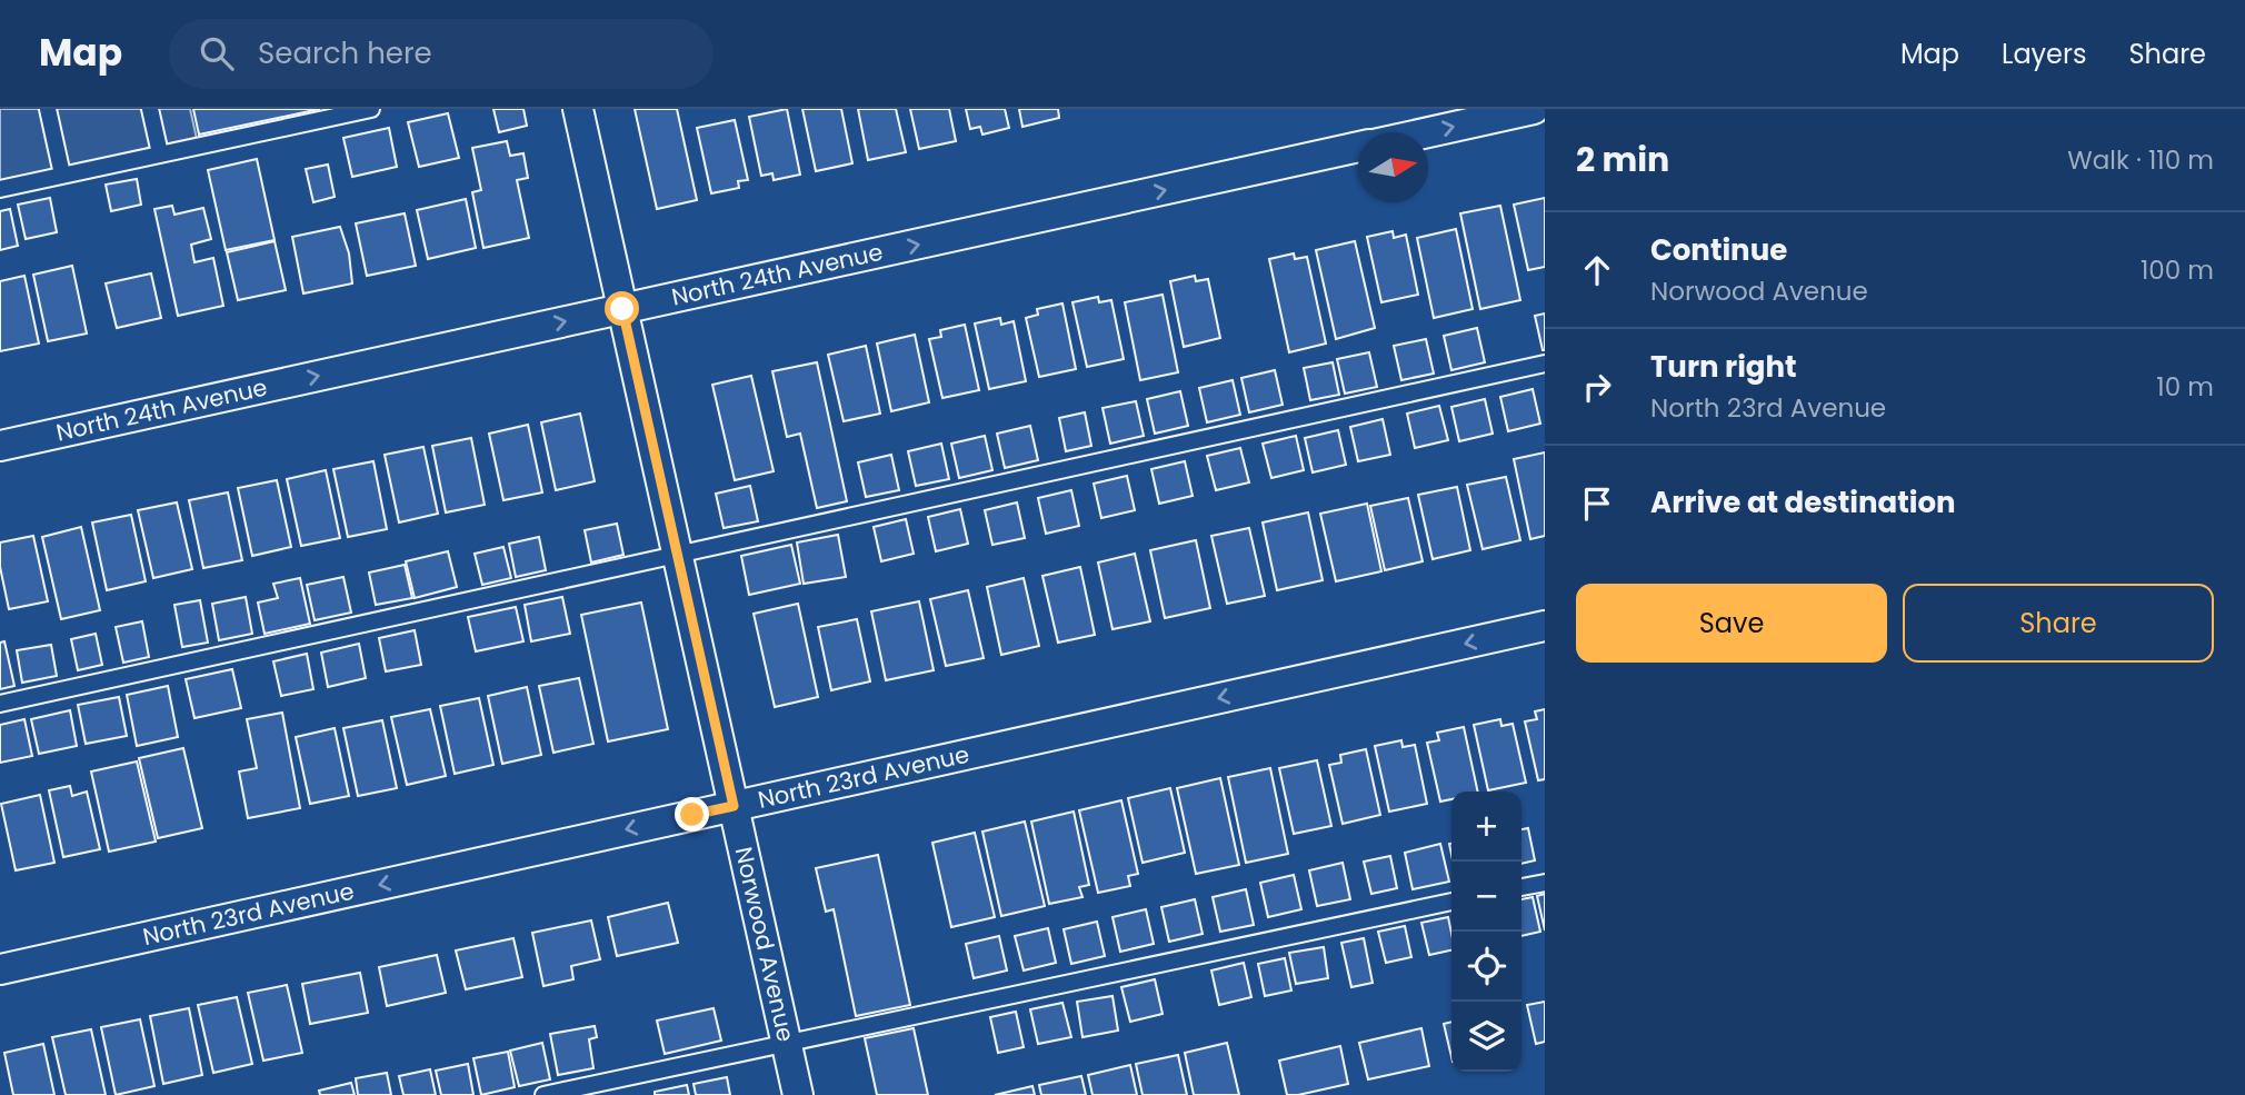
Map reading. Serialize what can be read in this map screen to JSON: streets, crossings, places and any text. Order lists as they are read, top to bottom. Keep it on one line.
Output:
{"streets":{"street":["North 24th Avenue","North 23rd Avenue","Norwood Avenue"]},"crossings":[["North 24th Avenue","Norwood Avenue"],["North 23rd Avenue","Norwood Avenue"]],"one_way":["North 24th Avenue","North 23rd Avenue"],"north":"right","page":{"header":"Map","search":"Search here","nav":["Map","Layers","Share"],"heading":["2 min","Walk · 110 m"],"list":[["Continue","Norwood Avenue","100 m"],["Turn right","North 23rd Avenue","10 m"],"Arrive at destination"],"buttons":["Save","Share"],"map_buttons":["+","−"]}}
